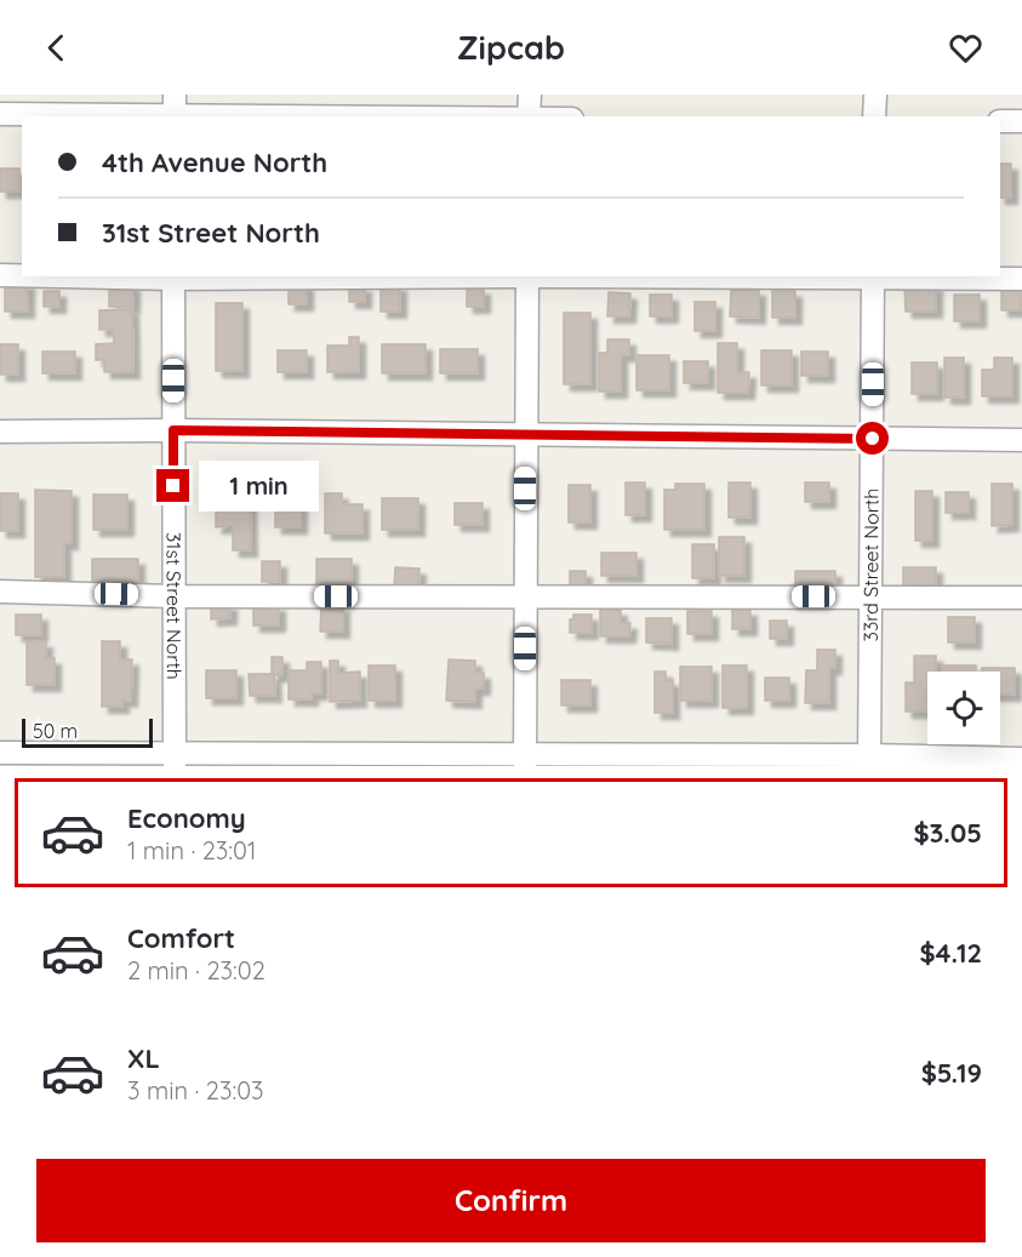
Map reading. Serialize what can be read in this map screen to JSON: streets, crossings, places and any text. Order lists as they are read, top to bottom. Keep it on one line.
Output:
{"streets":{"street":["33rd Street North","31st Street North"]},"scale_bar":"50 m","page":{"header":"Zipcab","banner":["4th Avenue North","31st Street North"],"bubble":"1 min","scale":"50 m","list":[{"name":"Economy","note":"1 min · 23:01","value":"$3.05"},{"name":"Comfort","note":"2 min · 23:02","value":"$4.12"},{"name":"XL","note":"3 min · 23:03","value":"$5.19"}],"buttons":"Confirm"}}
